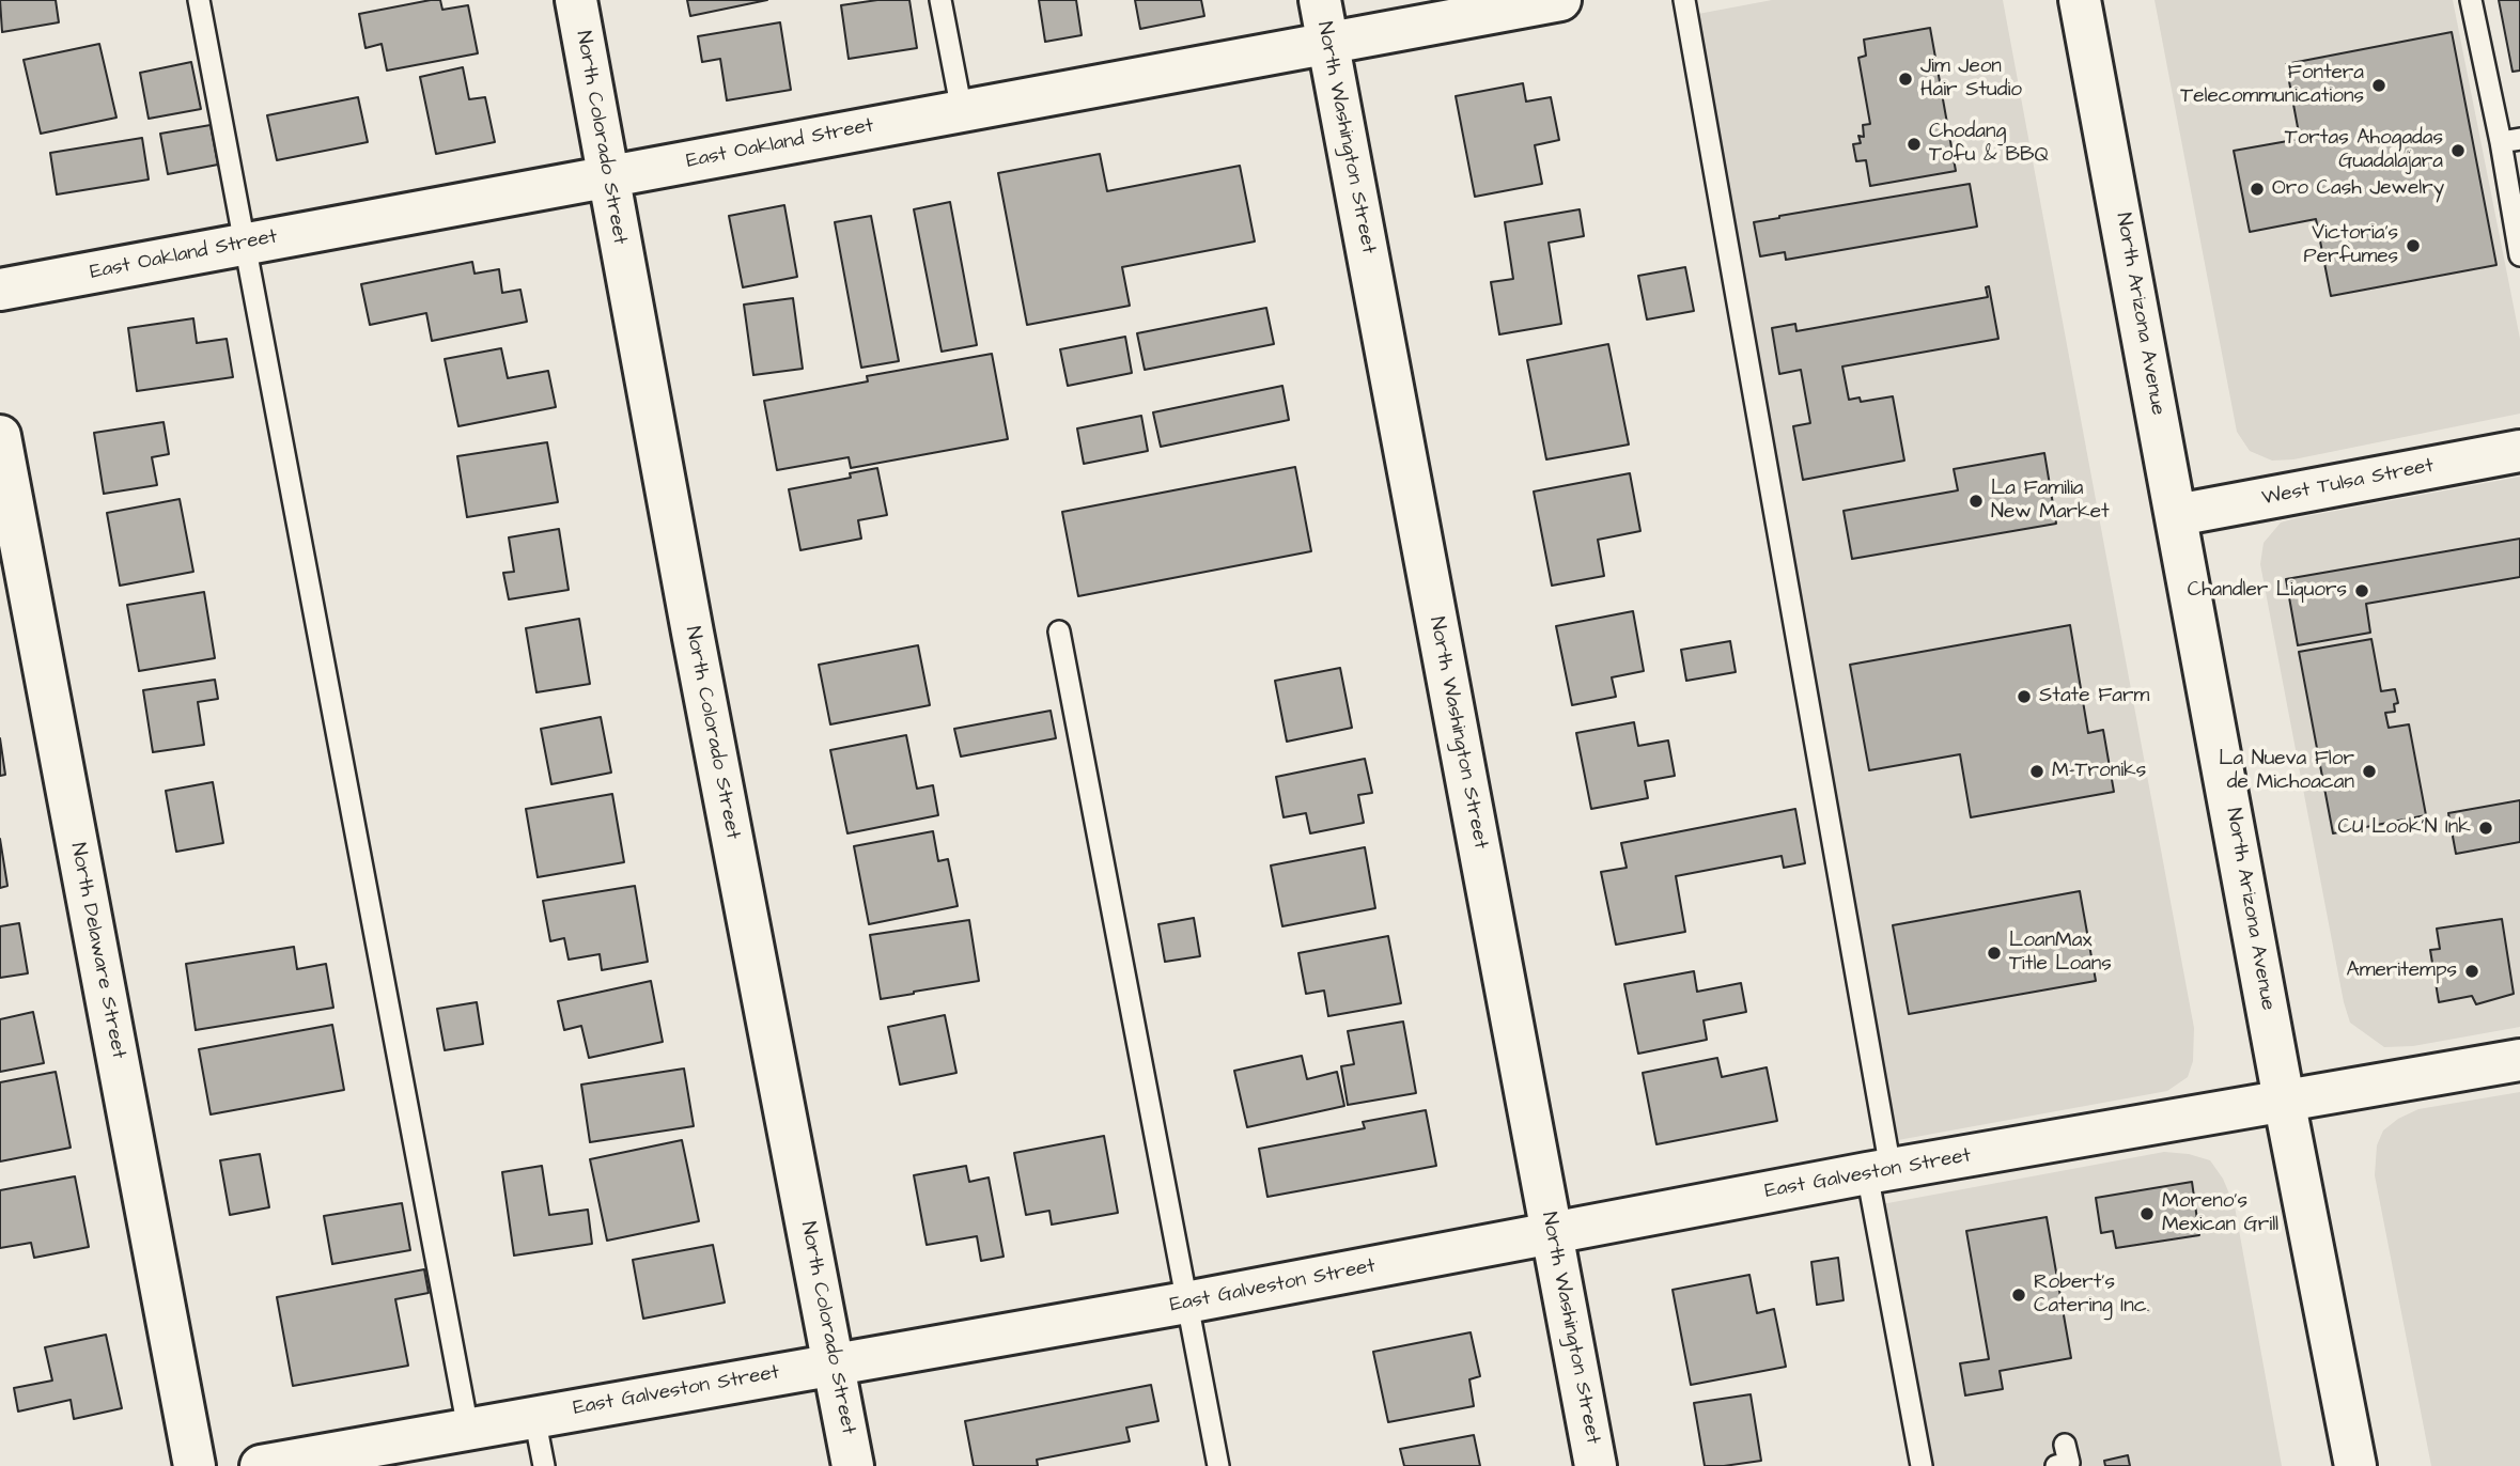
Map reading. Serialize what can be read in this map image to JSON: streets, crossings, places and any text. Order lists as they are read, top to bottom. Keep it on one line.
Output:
{"streets":{"street":["North Colorado Street","North Washington Street","East Oakland Street","North Arizona Avenue","West Tulsa Street","North Delaware Street","East Galveston Street"]},"crossings":[["North Colorado Street","East Oakland Street"],["North Colorado Street","East Galveston Street"],["North Washington Street","East Oakland Street"],["North Washington Street","East Galveston Street"],["North Arizona Avenue","West Tulsa Street"],["North Arizona Avenue","East Galveston Street"]],"places":["Jim Jeon Hair Studio","Fontera Telecommunications","Chodang Tofu & BBQ","Tortas Ahogadas Guadalajara","Oro Cash Jewelry","Victoria’s Perfumes","La Familia New Market","Chandler Liquors","State Farm","M-Troniks","La Nueva Flor de Michoacan","CU Look'N Ink","LoanMax Title Loans","Ameritemps","Moreno's Mexican Grill","Robert's Catering Inc."]}
